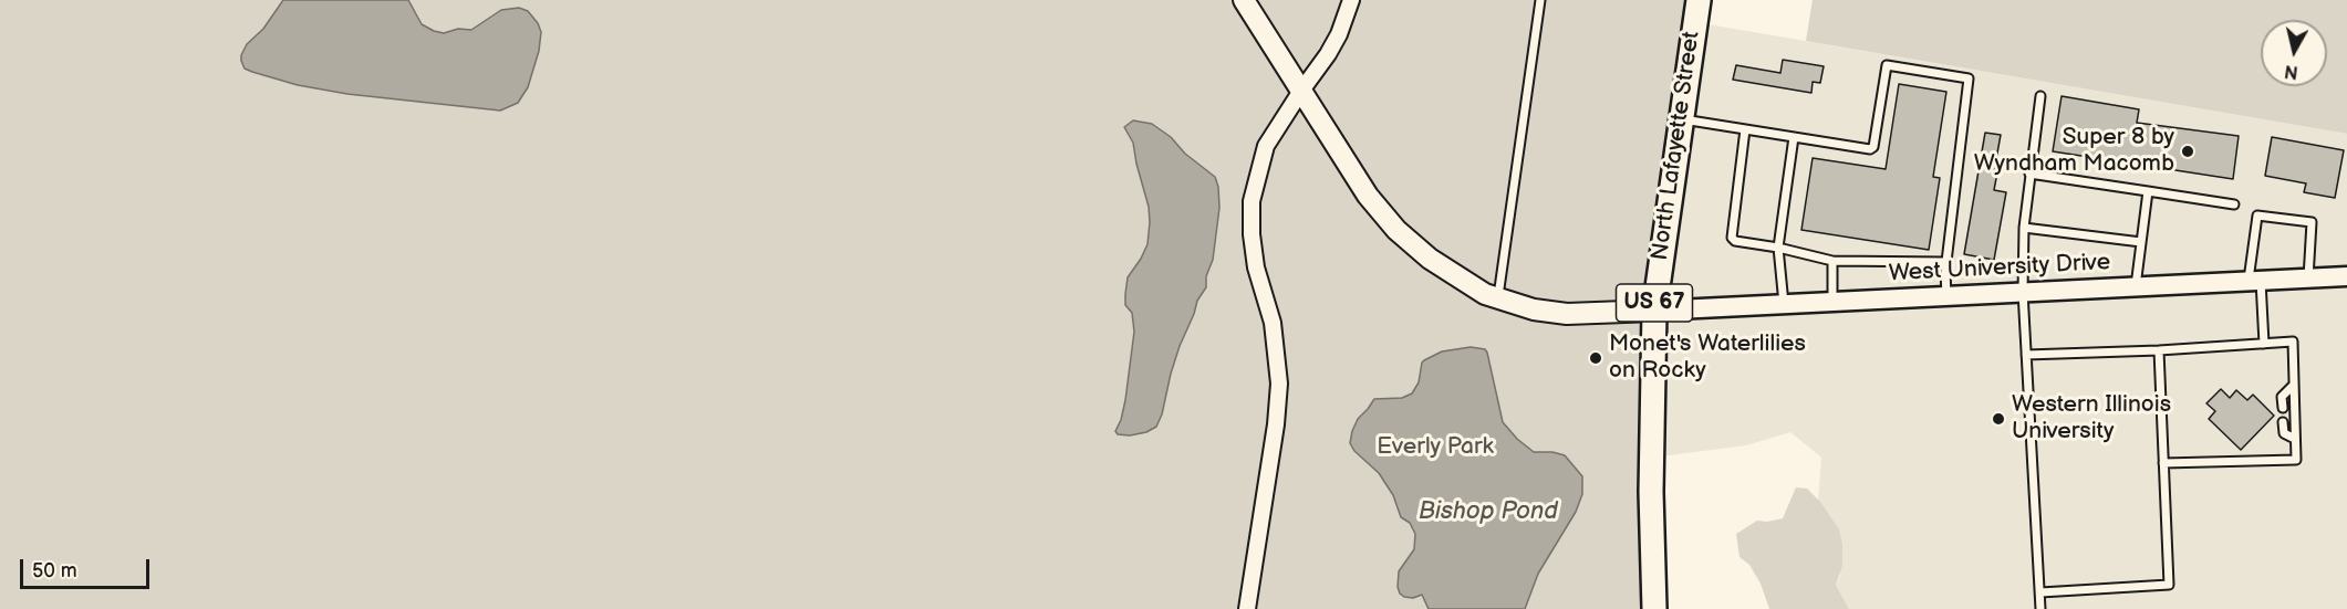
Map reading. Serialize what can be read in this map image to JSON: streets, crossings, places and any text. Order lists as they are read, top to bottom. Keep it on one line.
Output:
{"streets":{"highway":["North Lafayette Street","US 67"],"street":["West University Drive"]},"crossings":[["North Lafayette Street","West University Drive"]],"water":["Bishop Pond"],"parks":["Everly Park"],"places":["Super 8 by Wyndham Macomb","Monet's Waterlilies on Rocky","Western Illinois University"],"scale_bar":"50 m","north":"bottom"}
